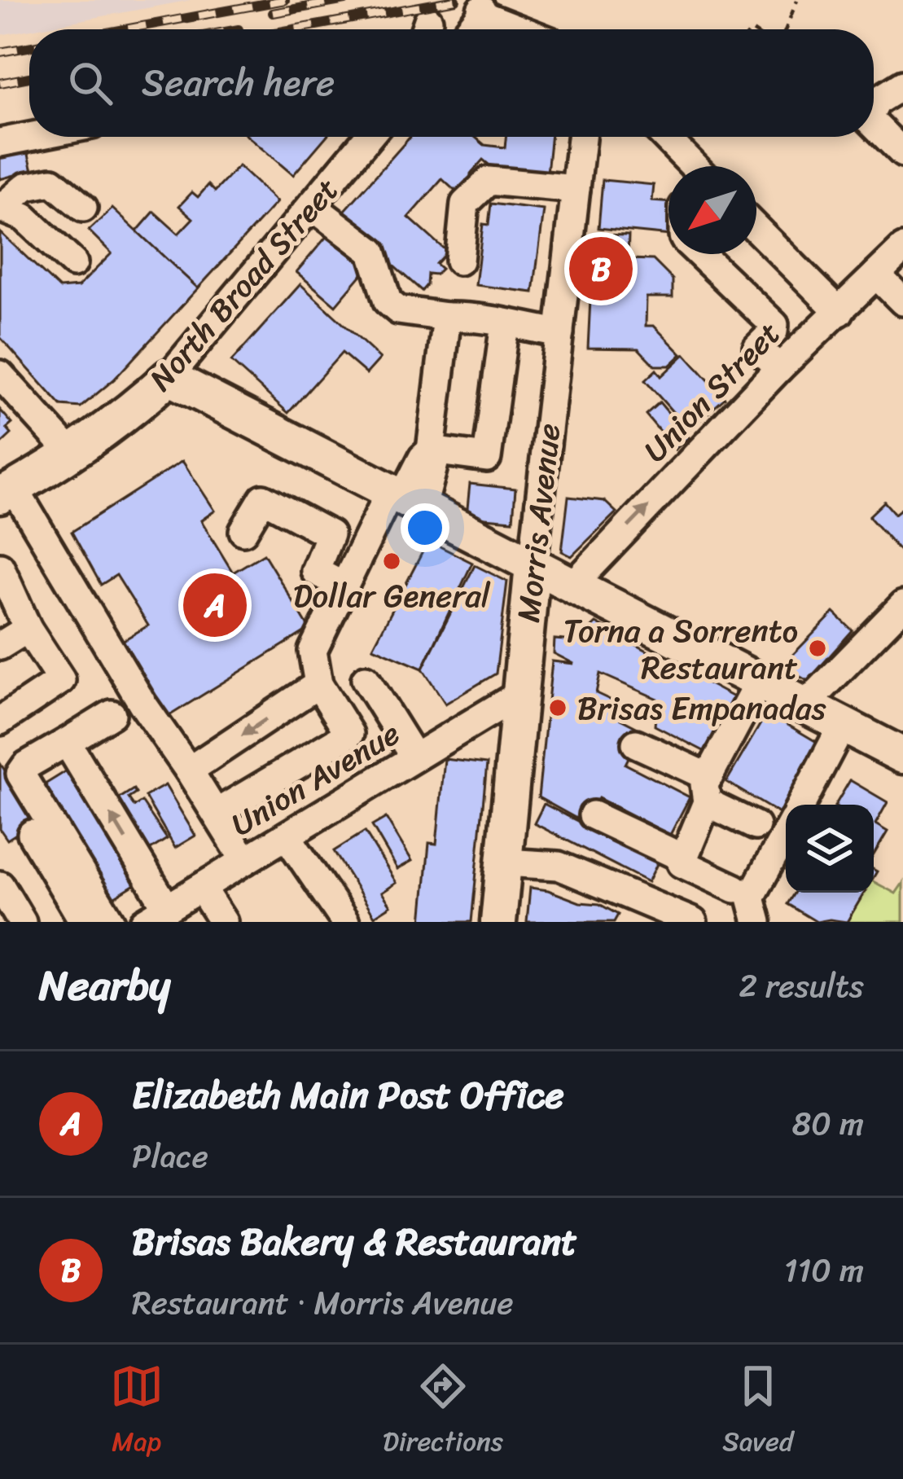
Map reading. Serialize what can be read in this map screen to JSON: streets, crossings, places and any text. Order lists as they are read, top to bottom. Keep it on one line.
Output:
{"streets":{"main road":["North Broad Street","Morris Avenue"],"street":["Union Street","Union Avenue"]},"crossings":[["Morris Avenue","Union Avenue"]],"one_way":["Union Street"],"places":["Dollar General","Torna a Sorrento Restaurant","Brisas Empanadas"],"north":"bottom left","page":{"search":"Search here","pins":["B","A"],"heading":["Nearby","2 results"],"list":[{"mark":"A","name":"Elizabeth Main Post Office","note":"Place","value":"80 m"},{"mark":"B","name":"Brisas Bakery & Restaurant","note":"Restaurant · Morris Avenue","value":"110 m"}],"nav":["Map","Directions","Saved"]}}
